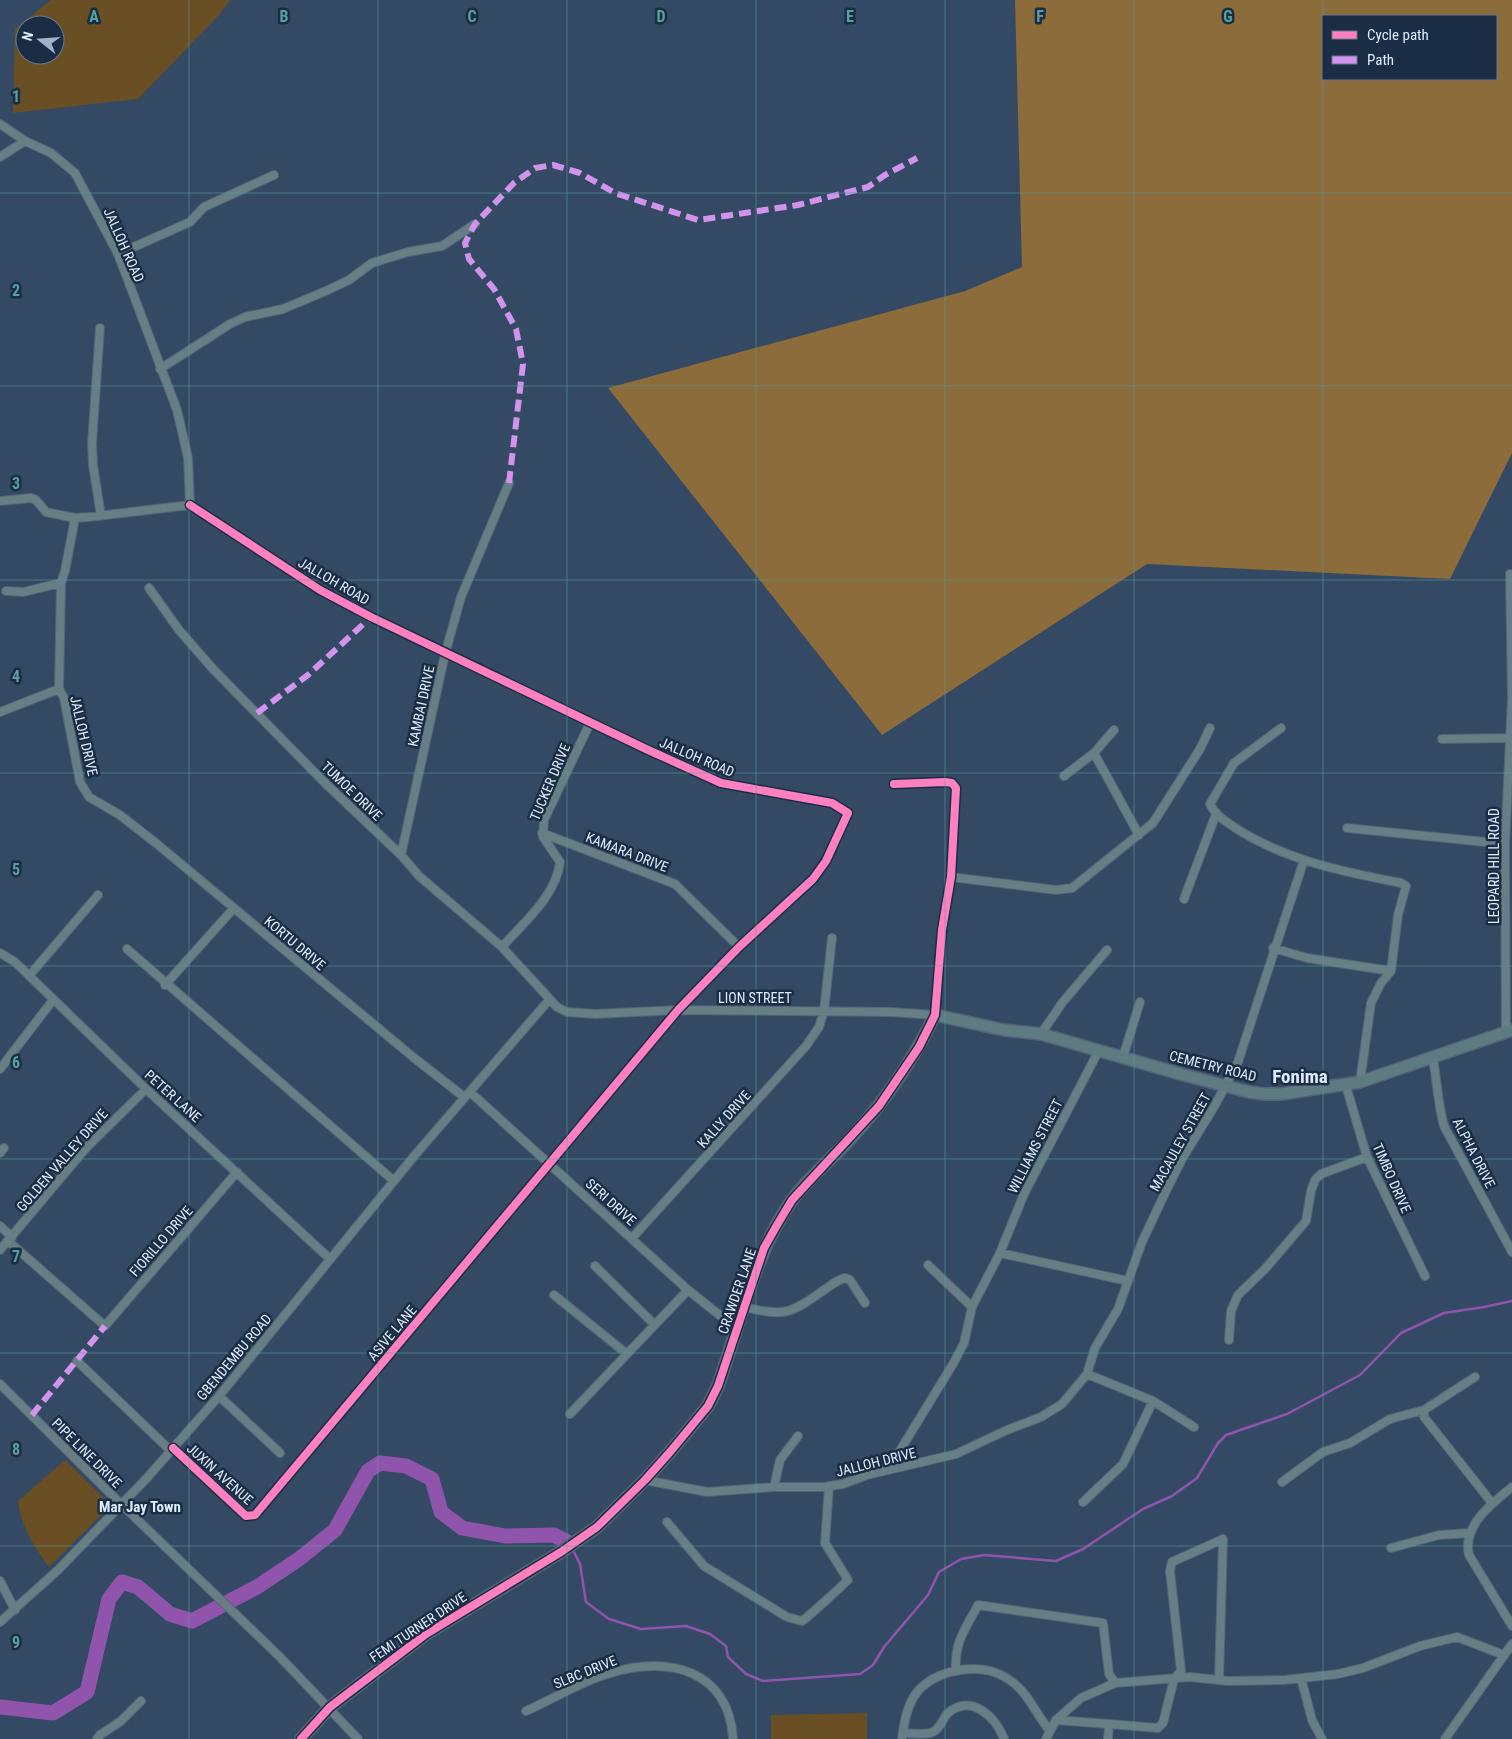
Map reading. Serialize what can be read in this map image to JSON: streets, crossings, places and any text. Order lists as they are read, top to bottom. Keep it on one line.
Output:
{"streets":{"street":["JALLOH ROAD","KAMBAI DRIVE","JALLOH DRIVE","TUCKER DRIVE","TUMOE DRIVE","KAMARA DRIVE","LEOPARD HILL ROAD","KORTU DRIVE","LION STREET","CEMETRY ROAD","PETER LANE","KALLY DRIVE","MACAULEY STREET","WILLIAMS STREET","ALPHA DRIVE","GOLDEN VALLEY DRIVE","TIMBO DRIVE","SERI DRIVE","FIORILLO DRIVE","CRAWDER LANE","ASIVE LANE","GBENDEMBU ROAD","PIPE LINE DRIVE","JUXIN AVENUE","FEMI TURNER DRIVE","SLBC DRIVE"]},"crossings":[["JALLOH ROAD","KAMBAI DRIVE"],["JALLOH ROAD","TUCKER DRIVE"],["JALLOH ROAD","KAMARA DRIVE"],["JALLOH ROAD","LION STREET"],["JALLOH ROAD","SERI DRIVE"],["JALLOH ROAD","ASIVE LANE"],["KAMBAI DRIVE","TUMOE DRIVE"],["JALLOH DRIVE","KORTU DRIVE"],["JALLOH DRIVE","MACAULEY STREET"],["JALLOH DRIVE","WILLIAMS STREET"],["JALLOH DRIVE","CRAWDER LANE"],["TUCKER DRIVE","TUMOE DRIVE"],["TUCKER DRIVE","KAMARA DRIVE"],["TUMOE DRIVE","LION STREET"],["TUMOE DRIVE","GBENDEMBU ROAD"],["LEOPARD HILL ROAD","CEMETRY ROAD"],["KORTU DRIVE","SERI DRIVE"],["KORTU DRIVE","GBENDEMBU ROAD"],["LION STREET","CEMETRY ROAD"],["LION STREET","KALLY DRIVE"],["LION STREET","CRAWDER LANE"],["LION STREET","GBENDEMBU ROAD"],["CEMETRY ROAD","MACAULEY STREET"],["CEMETRY ROAD","WILLIAMS STREET"],["CEMETRY ROAD","ALPHA DRIVE"],["CEMETRY ROAD","TIMBO DRIVE"],["CEMETRY ROAD","CRAWDER LANE"],["PETER LANE","GOLDEN VALLEY DRIVE"],["PETER LANE","FIORILLO DRIVE"],["PETER LANE","GBENDEMBU ROAD"],["KALLY DRIVE","SERI DRIVE"],["GOLDEN VALLEY DRIVE","FIORILLO DRIVE"],["SERI DRIVE","CRAWDER LANE"],["SERI DRIVE","ASIVE LANE"],["SERI DRIVE","GBENDEMBU ROAD"],["CRAWDER LANE","FEMI TURNER DRIVE"],["ASIVE LANE","JUXIN AVENUE"],["GBENDEMBU ROAD","PIPE LINE DRIVE"],["GBENDEMBU ROAD","JUXIN AVENUE"],["PIPE LINE DRIVE","FEMI TURNER DRIVE"]],"districts":["Fonima","Mar Jay Town"],"legend":["Cycle path","Path"],"north":"left","grid":{"columns":["A","B","C","D","E","F","G"],"rows":["1","2","3","4","5","6","7","8","9"]}}
